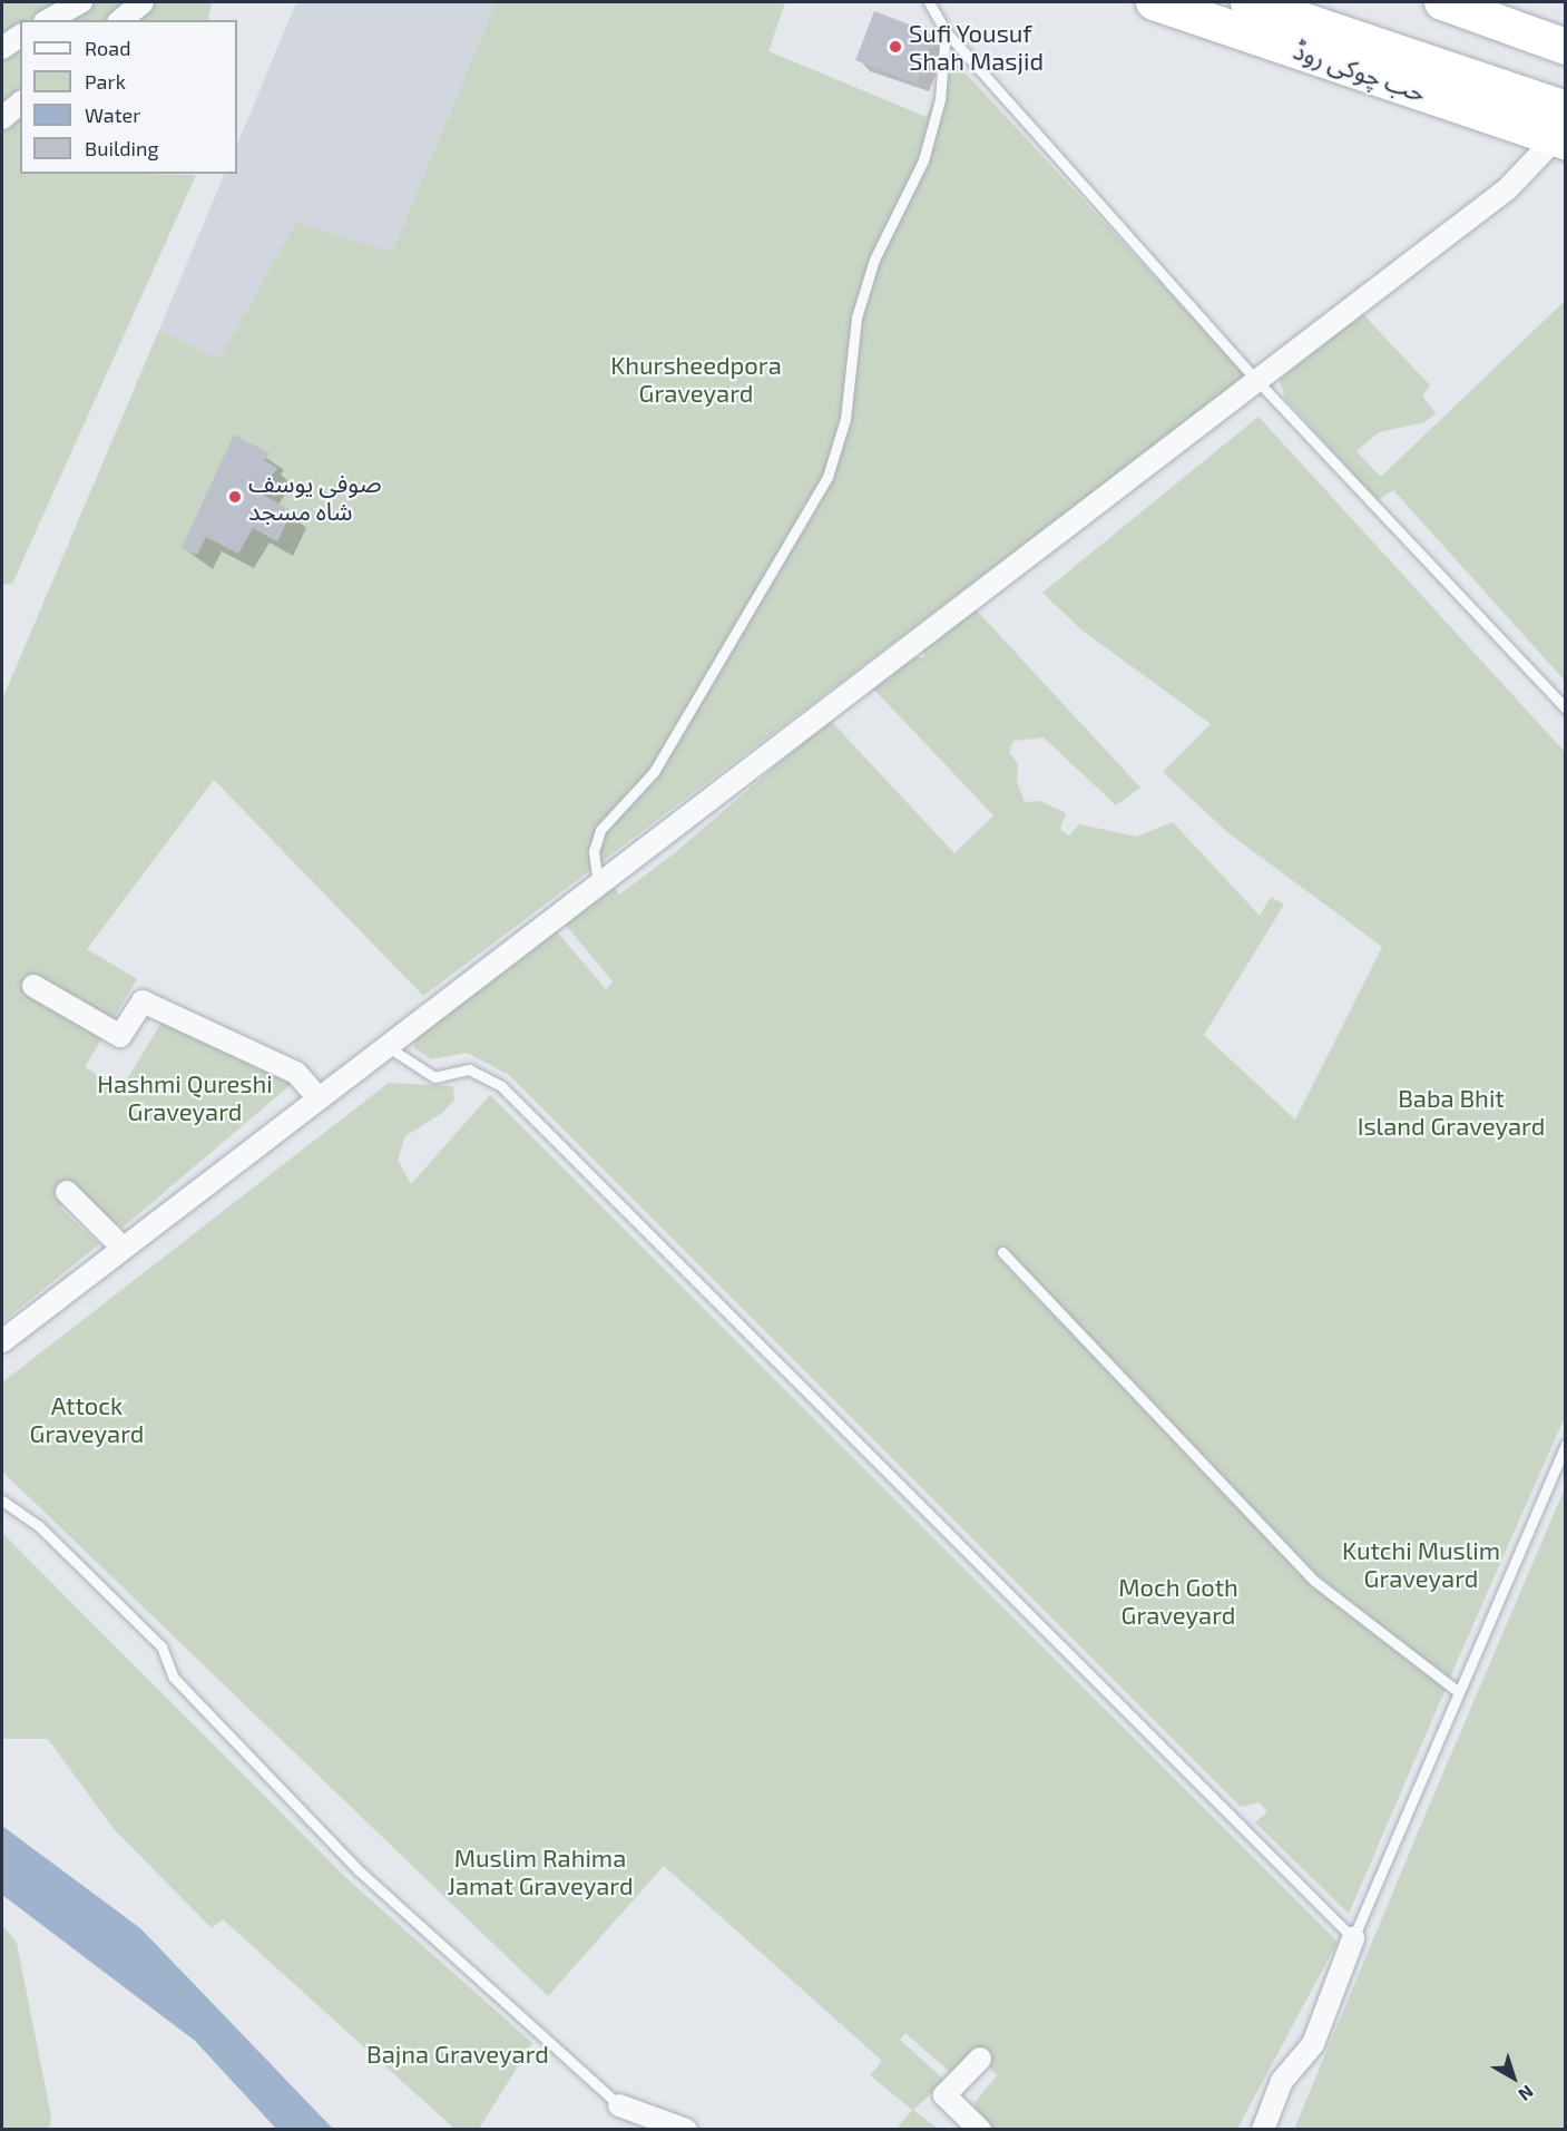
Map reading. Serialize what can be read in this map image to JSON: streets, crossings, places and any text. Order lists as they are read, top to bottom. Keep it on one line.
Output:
{"streets":{"highway":["حب چوکی روڈ"]},"parks":["Khursheedpora Graveyard","Hashmi Qureshi Graveyard","Baba Bhit Island Graveyard","Attock Graveyard","Kutchi Muslim Graveyard","Moch Goth Graveyard","Muslim Rahima Jamat Graveyard","Bajna Graveyard"],"places":["Sufi Yousuf Shah Masjid","صوفی یوسف شاہ مسجد"],"legend":["Road","Park","Water","Building"],"north":"bottom right"}
